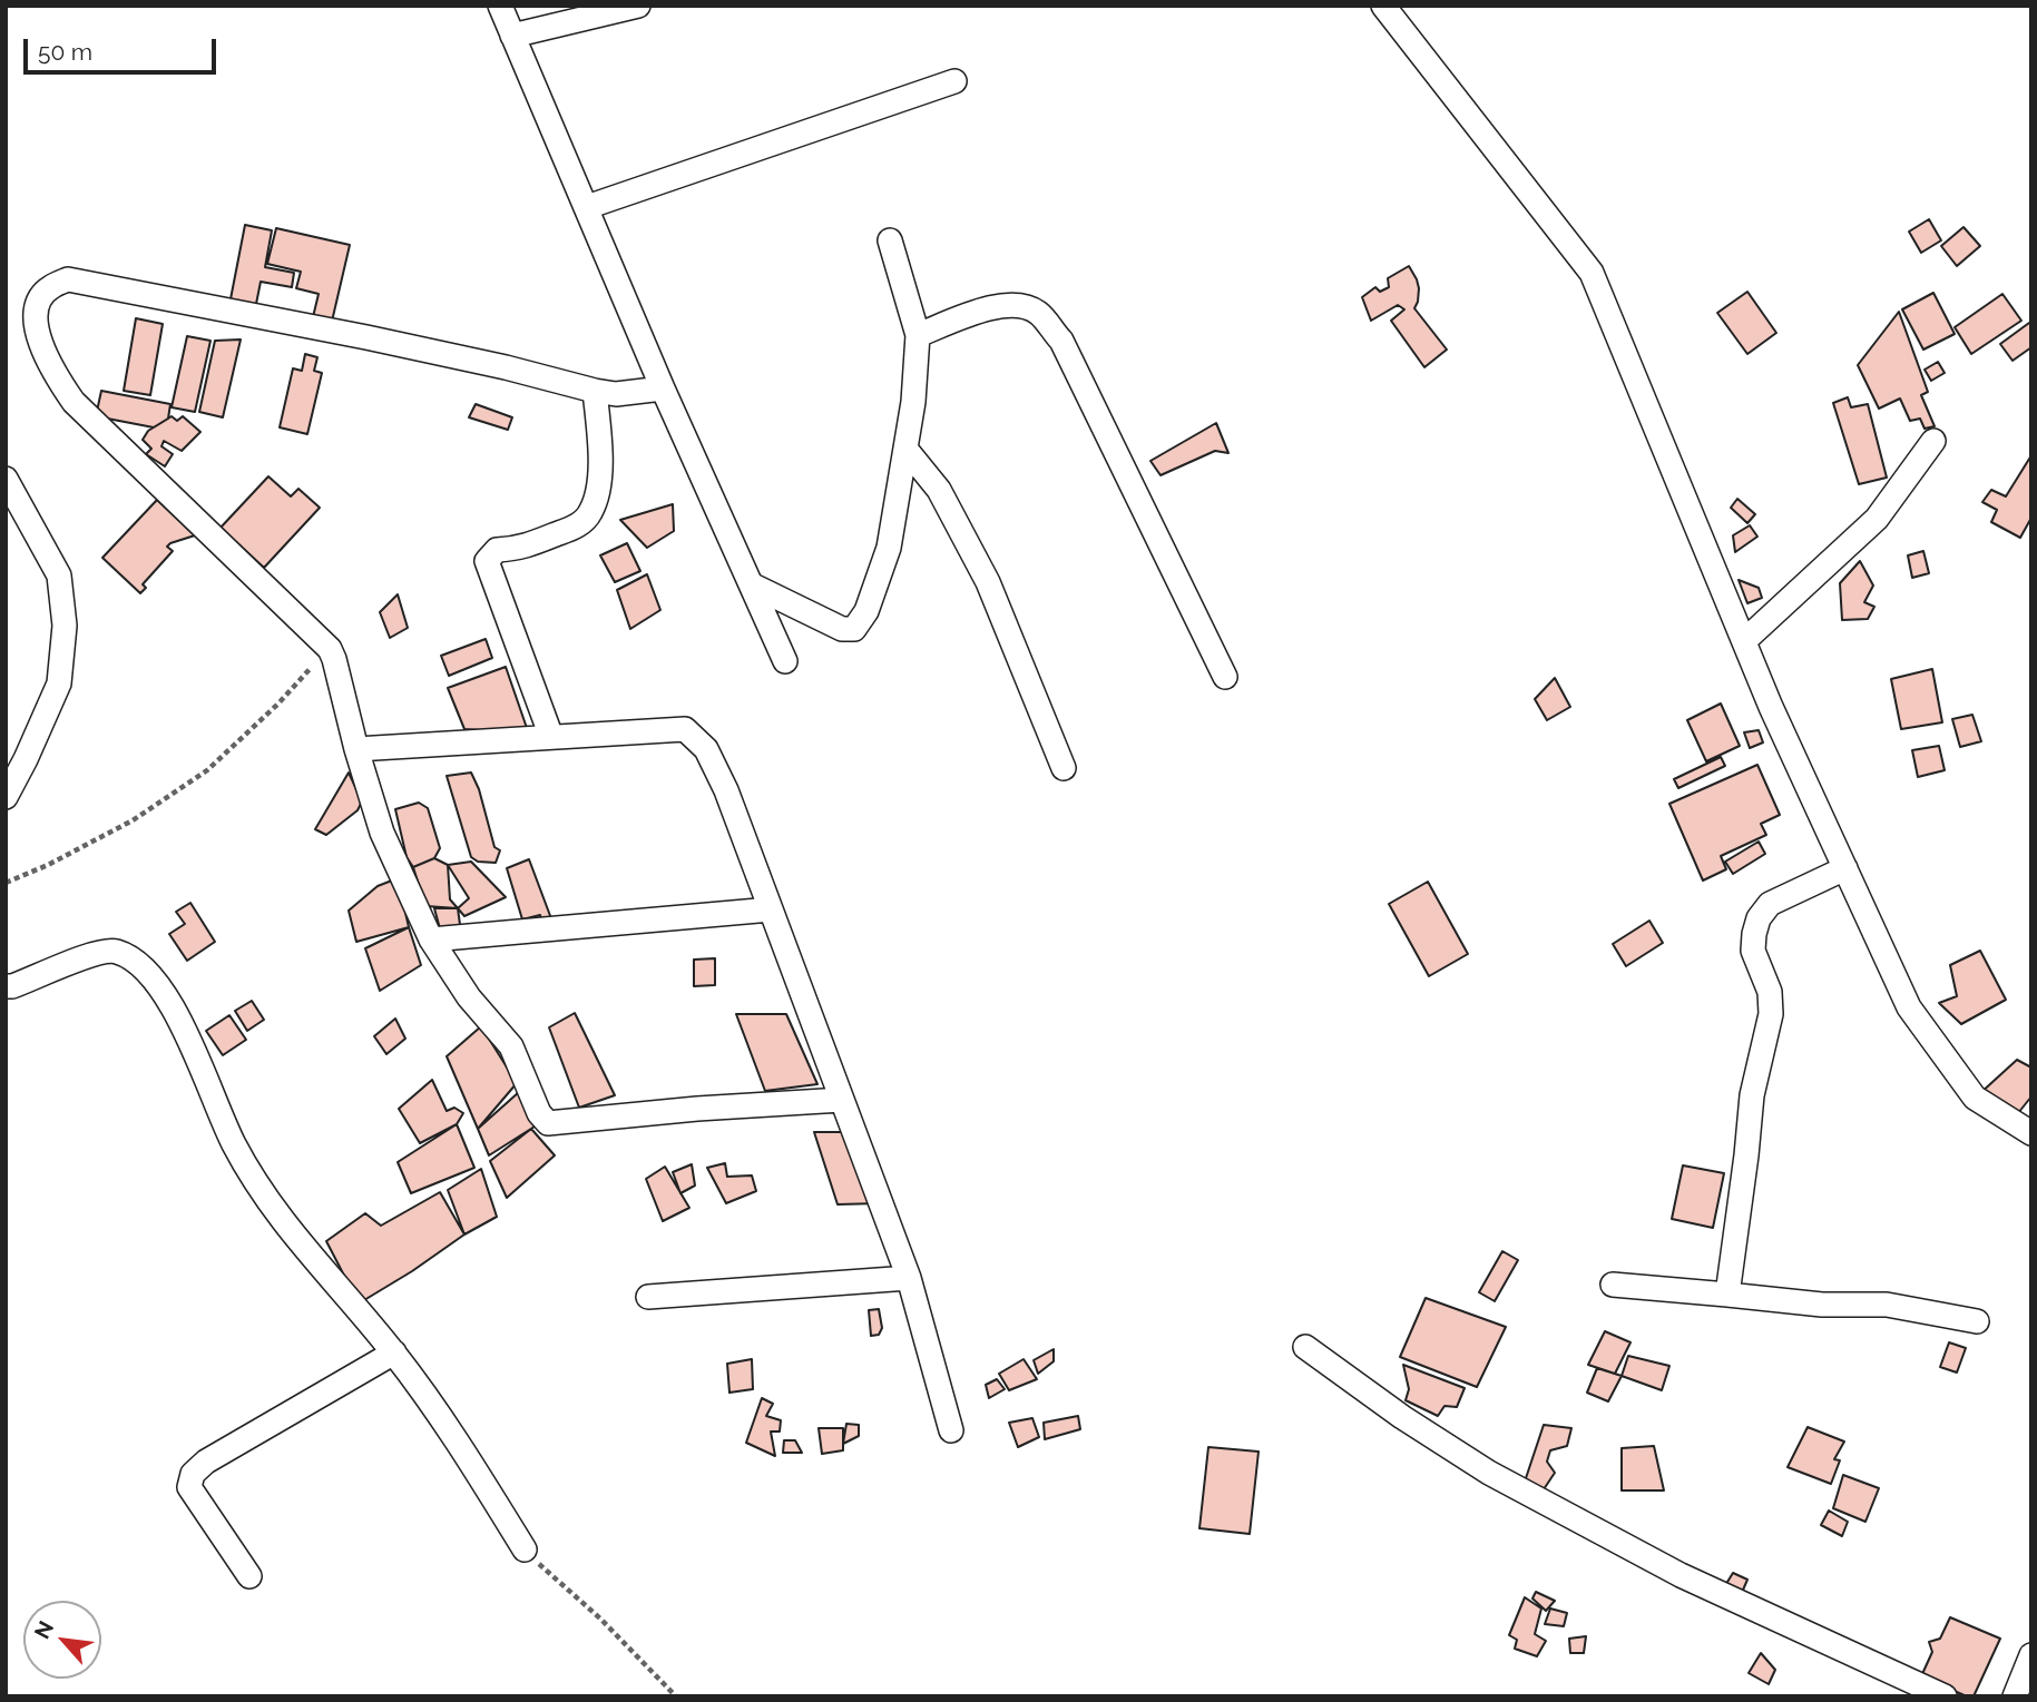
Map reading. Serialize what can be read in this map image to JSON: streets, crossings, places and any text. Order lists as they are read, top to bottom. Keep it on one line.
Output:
{"scale_bar":"50 m","north":"top left"}
